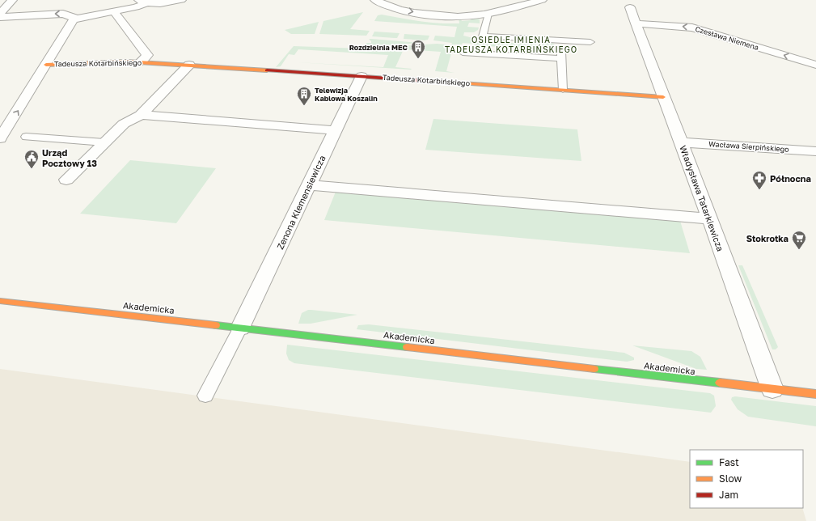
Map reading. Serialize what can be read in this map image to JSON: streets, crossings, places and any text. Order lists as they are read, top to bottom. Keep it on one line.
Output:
{"streets":{"street":["Czesława Niemena","Tadeusza Kotarbińskiego","Wacława Sierpińskiego","Władysława Tatarkiewicza","Zenona Klemensiewicza","Akademicka"]},"crossings":[["Czesława Niemena","Władysława Tatarkiewicza"],["Tadeusza Kotarbińskiego","Władysława Tatarkiewicza"],["Tadeusza Kotarbińskiego","Zenona Klemensiewicza"],["Wacława Sierpińskiego","Władysława Tatarkiewicza"],["Władysława Tatarkiewicza","Akademicka"],["Zenona Klemensiewicza","Akademicka"]],"one_way":["Czesława Niemena"],"districts":["OSIEDLE IMIENIA TADEUSZA KOTARBIŃSKIEGO"],"places":{"building":["Rozdzielnia MEC","Telewizja Kablowa Koszalin"],"public building":["Urząd Pocztowy 13"],"pharmacy":["Północna"],"supermarket":["Stokrotka"]},"legend":["Fast","Slow","Jam"]}
